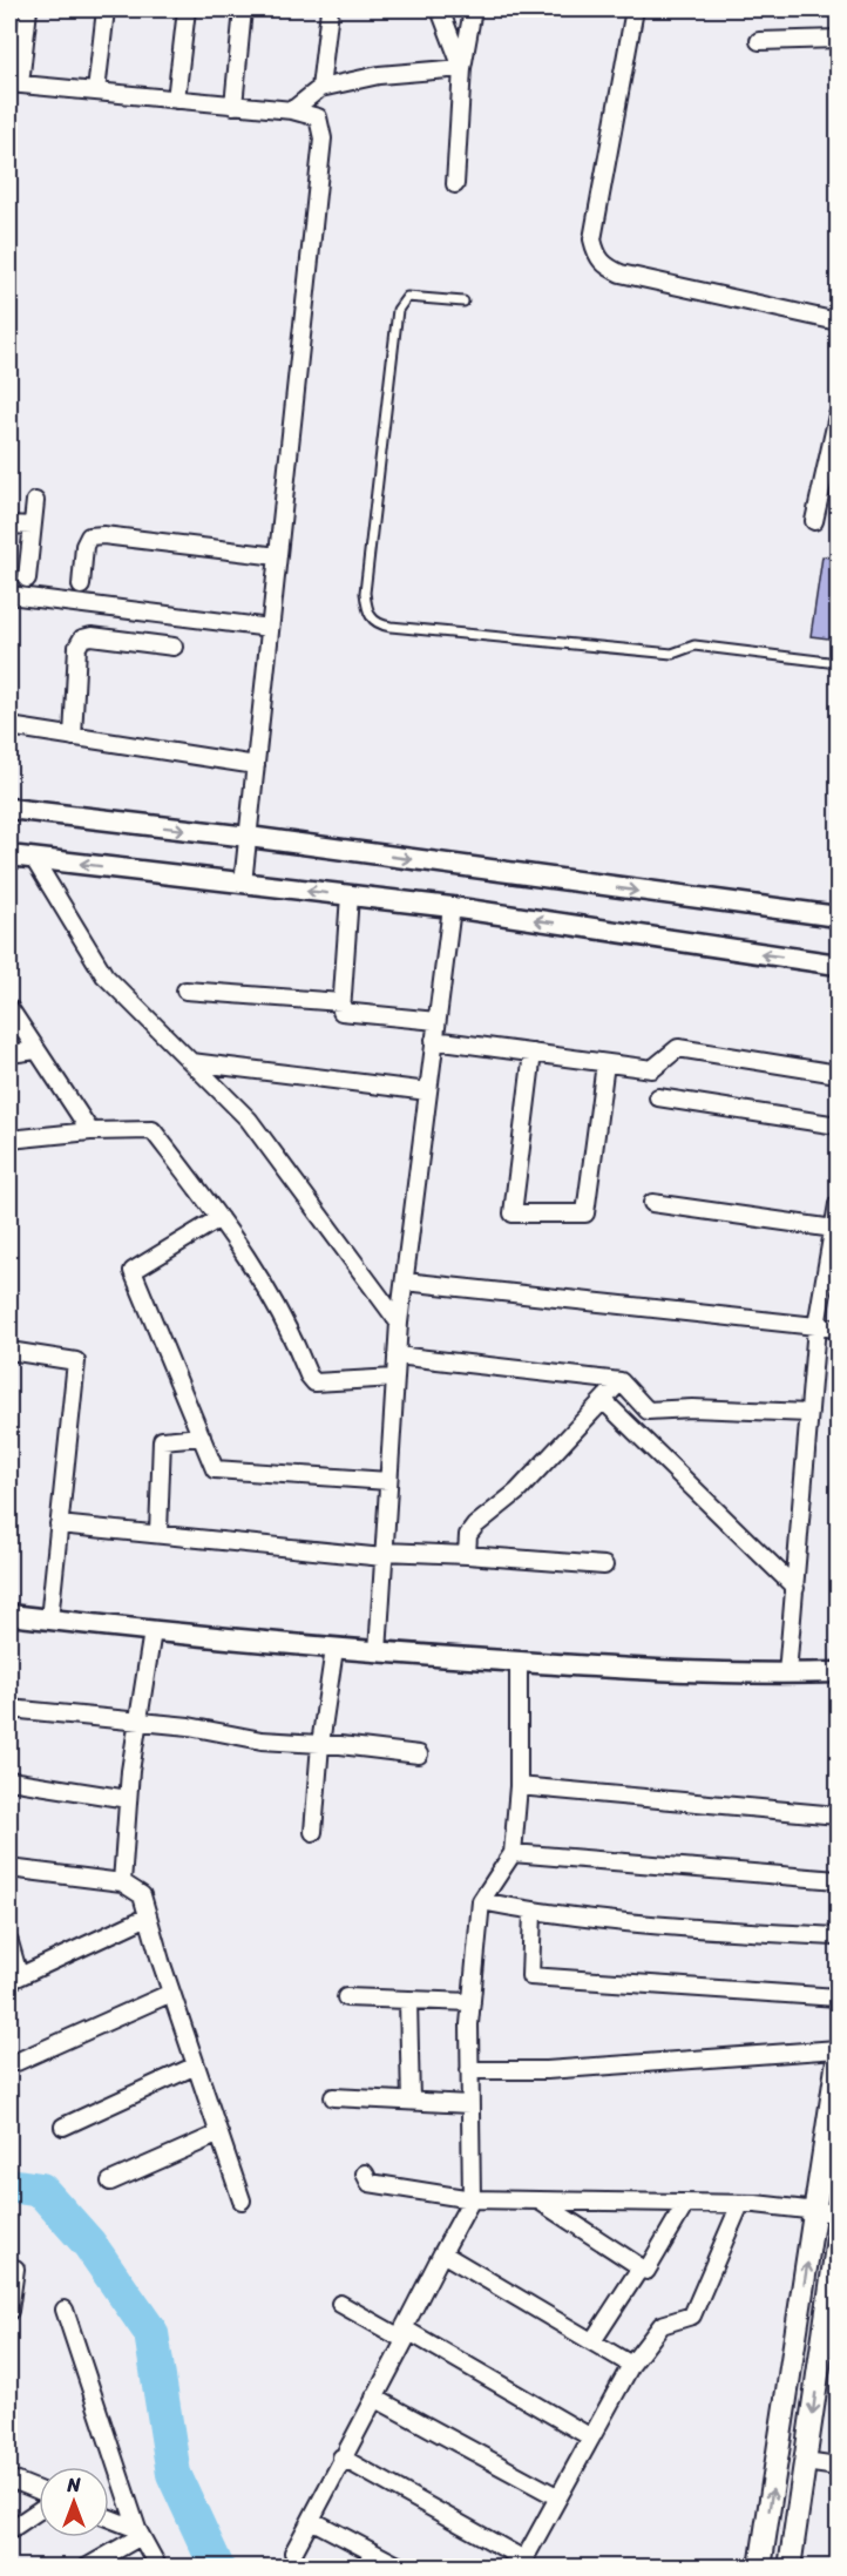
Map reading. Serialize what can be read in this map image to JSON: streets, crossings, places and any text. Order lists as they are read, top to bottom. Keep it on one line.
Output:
{"north":"top"}
